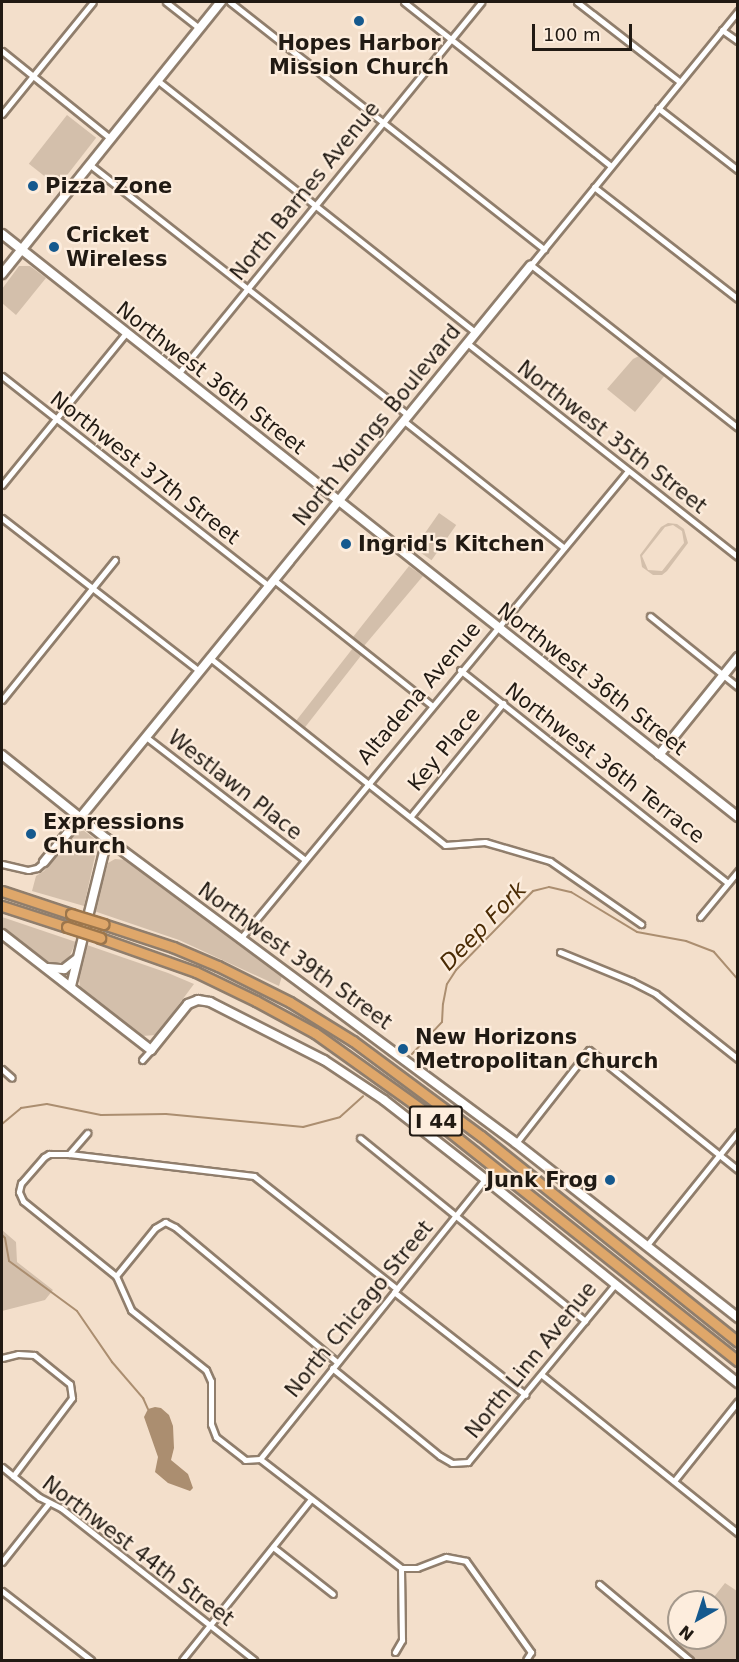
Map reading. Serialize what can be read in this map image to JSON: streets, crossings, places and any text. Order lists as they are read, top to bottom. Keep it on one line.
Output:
{"streets":{"highway":["I 44"],"main road":["Northwest 36th Street","North Youngs Boulevard","Northwest 39th Street"],"street":["North Barnes Avenue","Northwest 35th Street","Northwest 37th Street","Altadena Avenue","Key Place","Northwest 36th Terrace","Westlawn Place","North Chicago Street","North Linn Avenue","Northwest 44th Street"]},"crossings":[["North Barnes Avenue","Northwest 36th Street"],["Northwest 36th Street","North Youngs Boulevard"],["Northwest 36th Street","Altadena Avenue"],["North Youngs Boulevard","Northwest 35th Street"],["North Youngs Boulevard","Northwest 37th Street"],["North Youngs Boulevard","Westlawn Place"],["North Youngs Boulevard","Northwest 39th Street"],["Northwest 35th Street","Altadena Avenue"],["Northwest 37th Street","Altadena Avenue"],["Altadena Avenue","Northwest 36th Terrace"],["Altadena Avenue","Westlawn Place"],["Altadena Avenue","Northwest 39th Street"],["Key Place","Northwest 36th Terrace"],["North Chicago Street","North Linn Avenue"]],"water":["Deep Fork"],"places":["Hopes Harbor Mission Church","Pizza Zone","Cricket Wireless","Ingrid's Kitchen","Expressions Church","New Horizons Metropolitan Church","Junk Frog"],"scale_bar":"100 m","north":"bottom left"}
